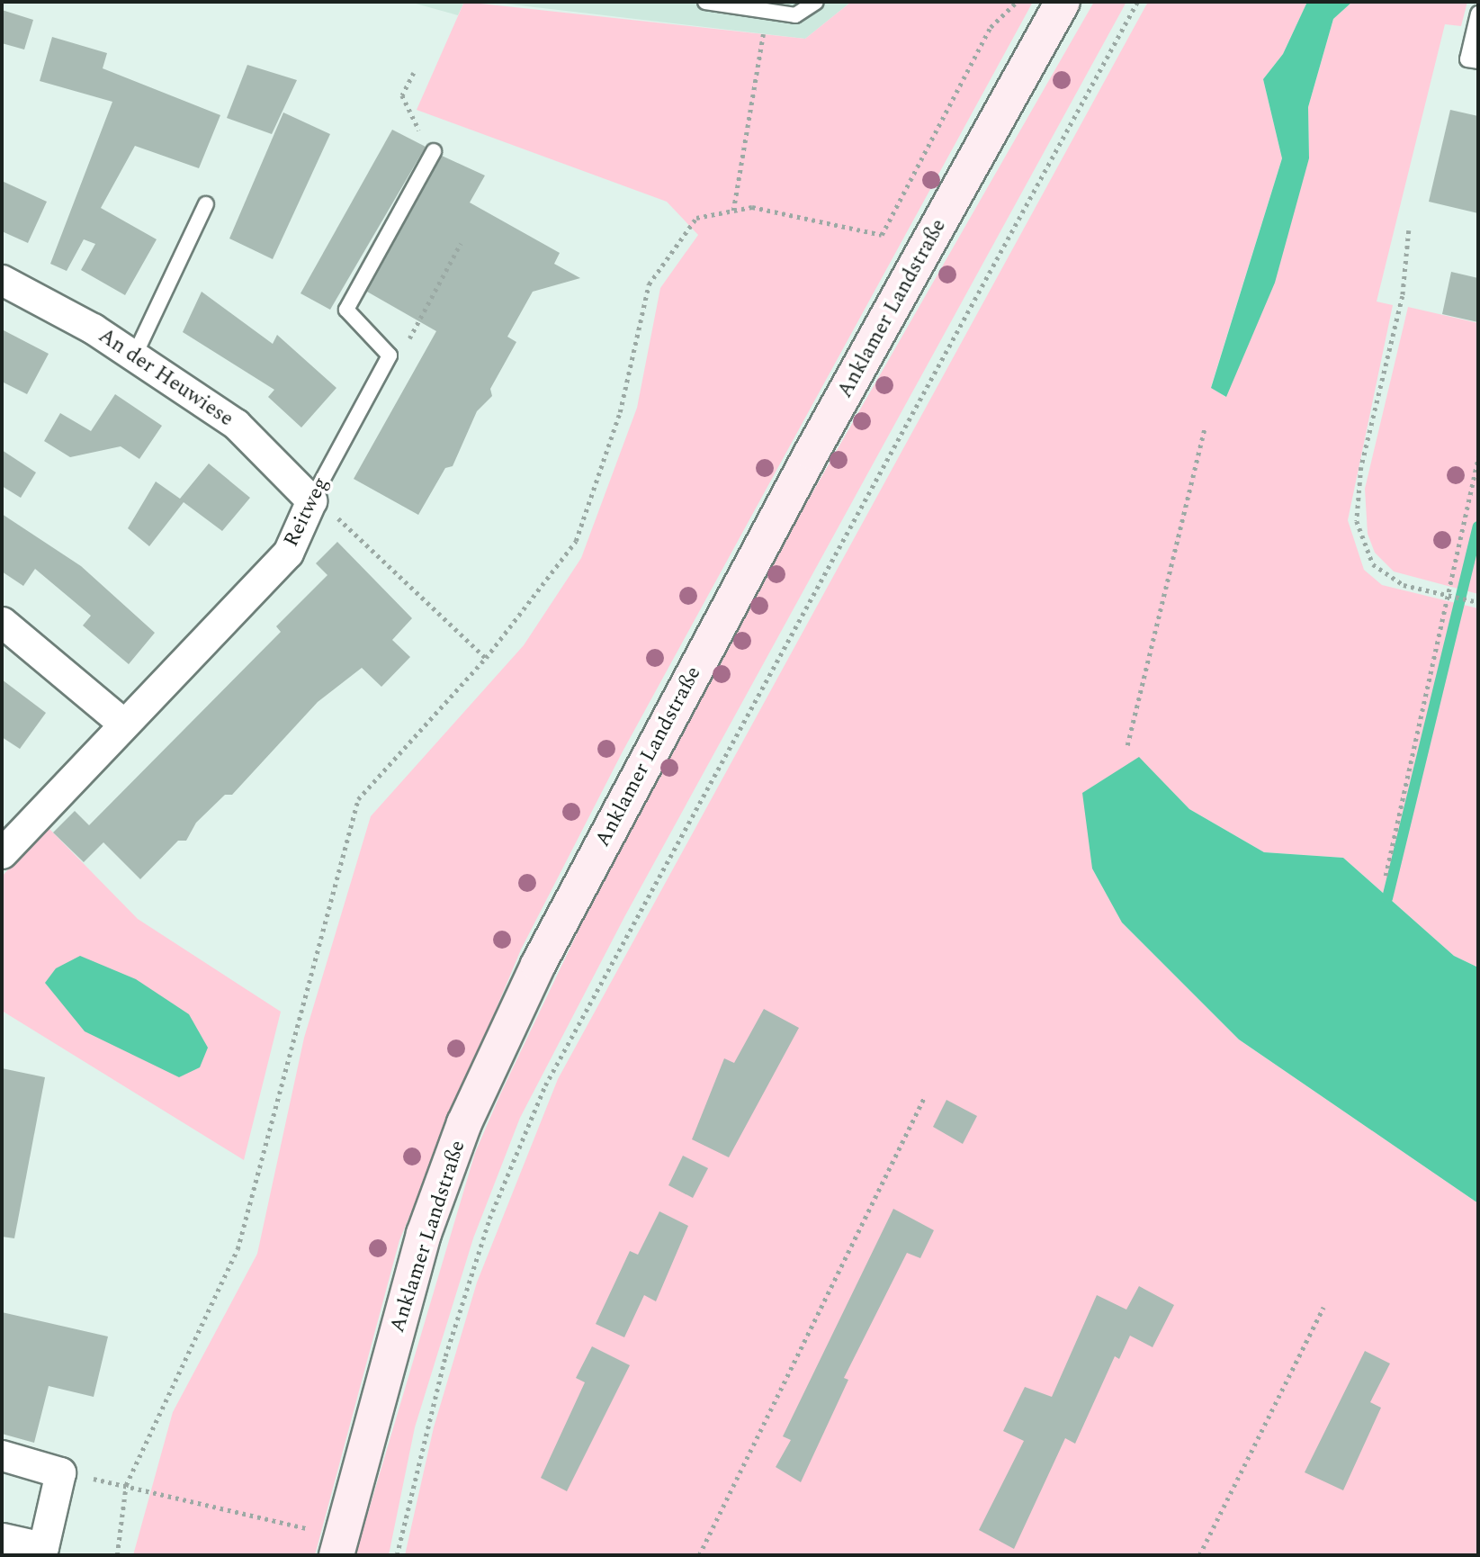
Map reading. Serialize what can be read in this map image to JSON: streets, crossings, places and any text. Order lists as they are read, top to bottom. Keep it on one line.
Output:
{"streets":{"main road":["Anklamer Landstraße"],"street":["An der Heuwiese","Reitweg"]},"crossings":[["An der Heuwiese","Reitweg"]]}
